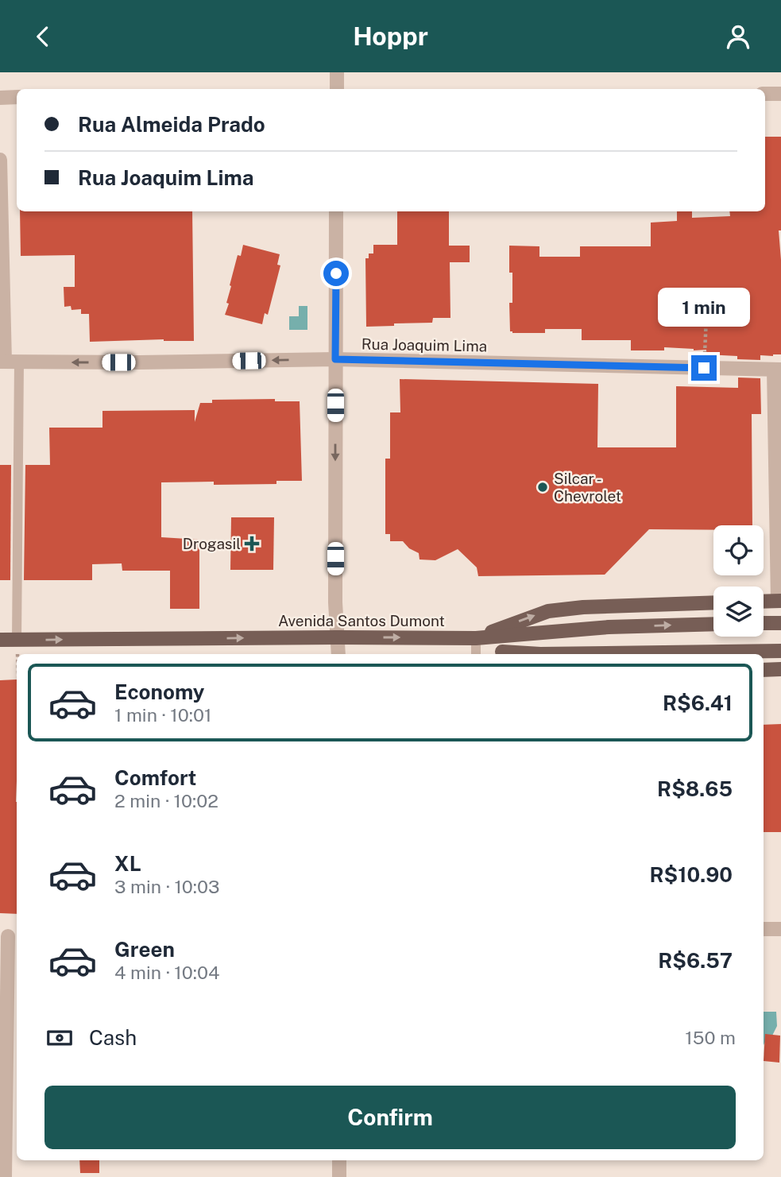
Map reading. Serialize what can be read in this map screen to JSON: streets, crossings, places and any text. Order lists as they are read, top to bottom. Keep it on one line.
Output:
{"streets":{"main road":["Avenida Santos Dumont"],"street":["Rua Joaquim Lima"]},"one_way":["Rua Joaquim Lima"],"places":{"other":["Silcar - Chevrolet"],"health":["Drogasil"]},"page":{"header":"Hoppr","banner":["Rua Almeida Prado","Rua Joaquim Lima"],"bubble":"1 min","list":[{"name":"Economy","note":"1 min · 10:01","value":"R$6.41"},{"name":"Comfort","note":"2 min · 10:02","value":"R$8.65"},{"name":"XL","note":"3 min · 10:03","value":"R$10.90"},{"name":"Green","note":"4 min · 10:04","value":"R$6.57"}],"pay":["Cash","150 m"],"buttons":"Confirm"}}
